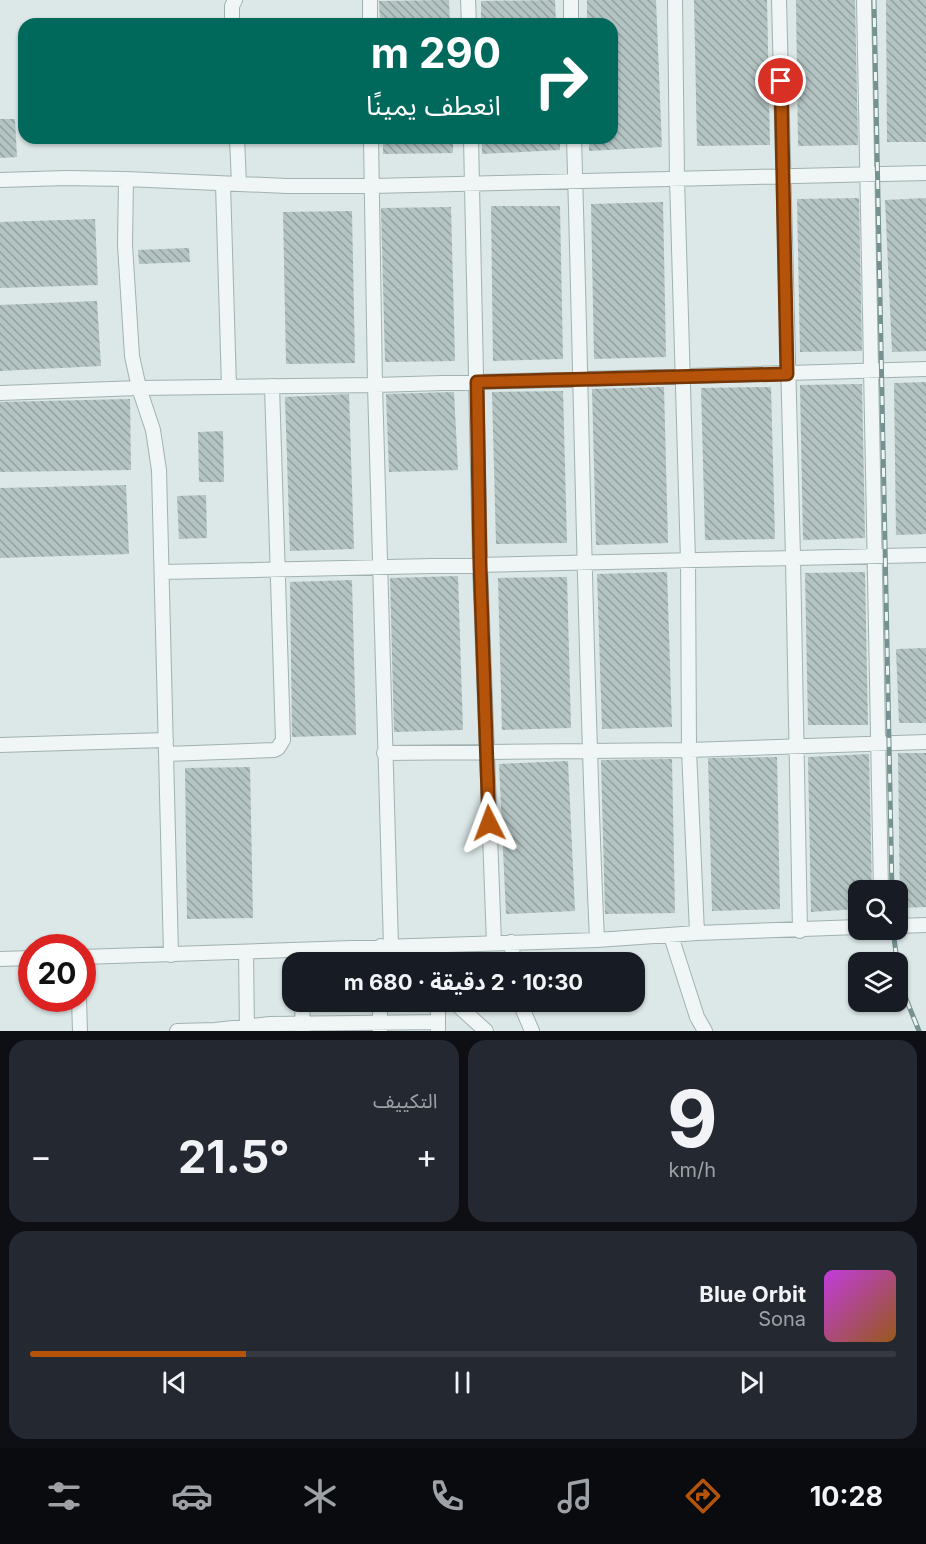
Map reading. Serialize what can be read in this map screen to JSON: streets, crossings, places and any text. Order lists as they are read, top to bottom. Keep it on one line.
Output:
{"page":{"turn":["290 m","انعطف يمينًا"],"limit":"20","trip":"10:30 · 2 دقيقة · 680 m","tile":[["9","km/h"],"التكييف"],"heat":["−","21.5°","+"],"song":["Blue Orbit","Sona"],"tabs":"10:28"}}
